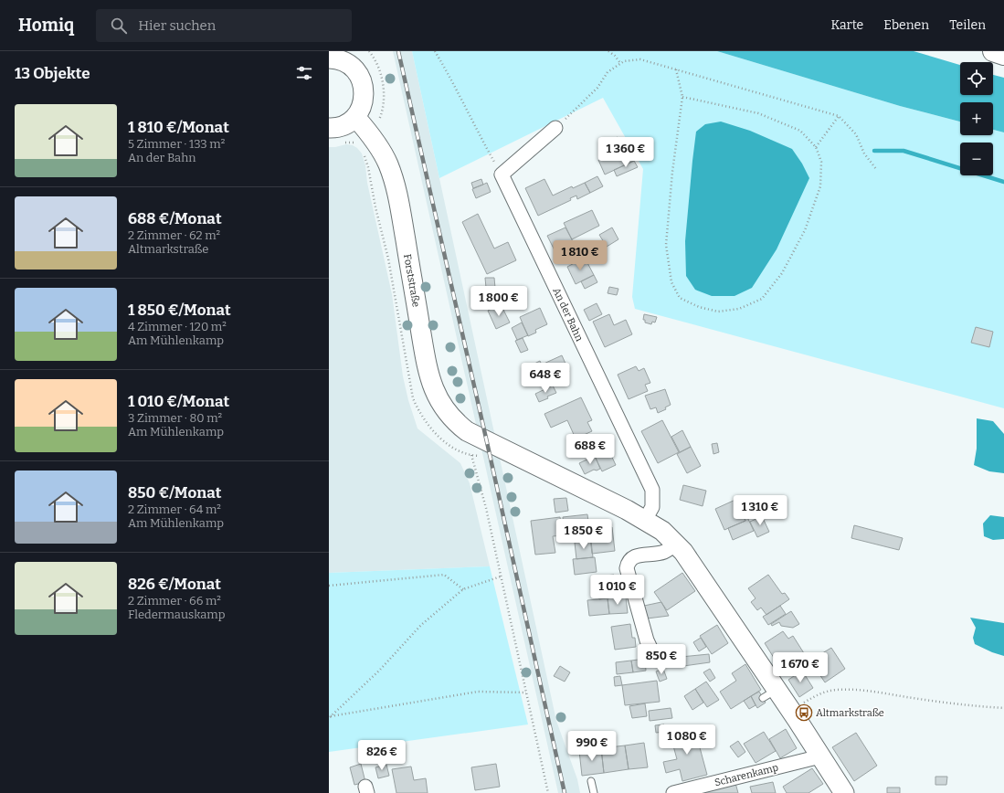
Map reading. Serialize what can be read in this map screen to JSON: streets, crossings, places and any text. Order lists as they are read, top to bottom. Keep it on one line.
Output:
{"streets":{"main road":["Forststraße"],"street":["An der Bahn","Scharenkamp"]},"crossings":[["Forststraße","An der Bahn"]],"places":{"bus stop":["Altmarkstraße"]},"page":{"header":"Homiq","search":"Hier suchen","nav":["Karte","Ebenen","Teilen"],"heading":"13 Objekte","map_buttons":["+","−"],"list":[{"name":"1 810 €/Monat","note":"5 Zimmer · 133 m² · An der Bahn"},{"name":"688 €/Monat","note":"2 Zimmer · 62 m² · Altmarkstraße"},{"name":"1 850 €/Monat","note":"4 Zimmer · 120 m² · Am Mühlenkamp"},{"name":"1 010 €/Monat","note":"3 Zimmer · 80 m² · Am Mühlenkamp"},{"name":"850 €/Monat","note":"2 Zimmer · 64 m² · Am Mühlenkamp"},{"name":"826 €/Monat","note":"2 Zimmer · 66 m² · Fledermauskamp"}],"price":["1 360 €","1 810 €","1 800 €","648 €","688 €","1 310 €","1 850 €","1 010 €","850 €","1 670 €","1 080 €","990 €","826 €"]}}
